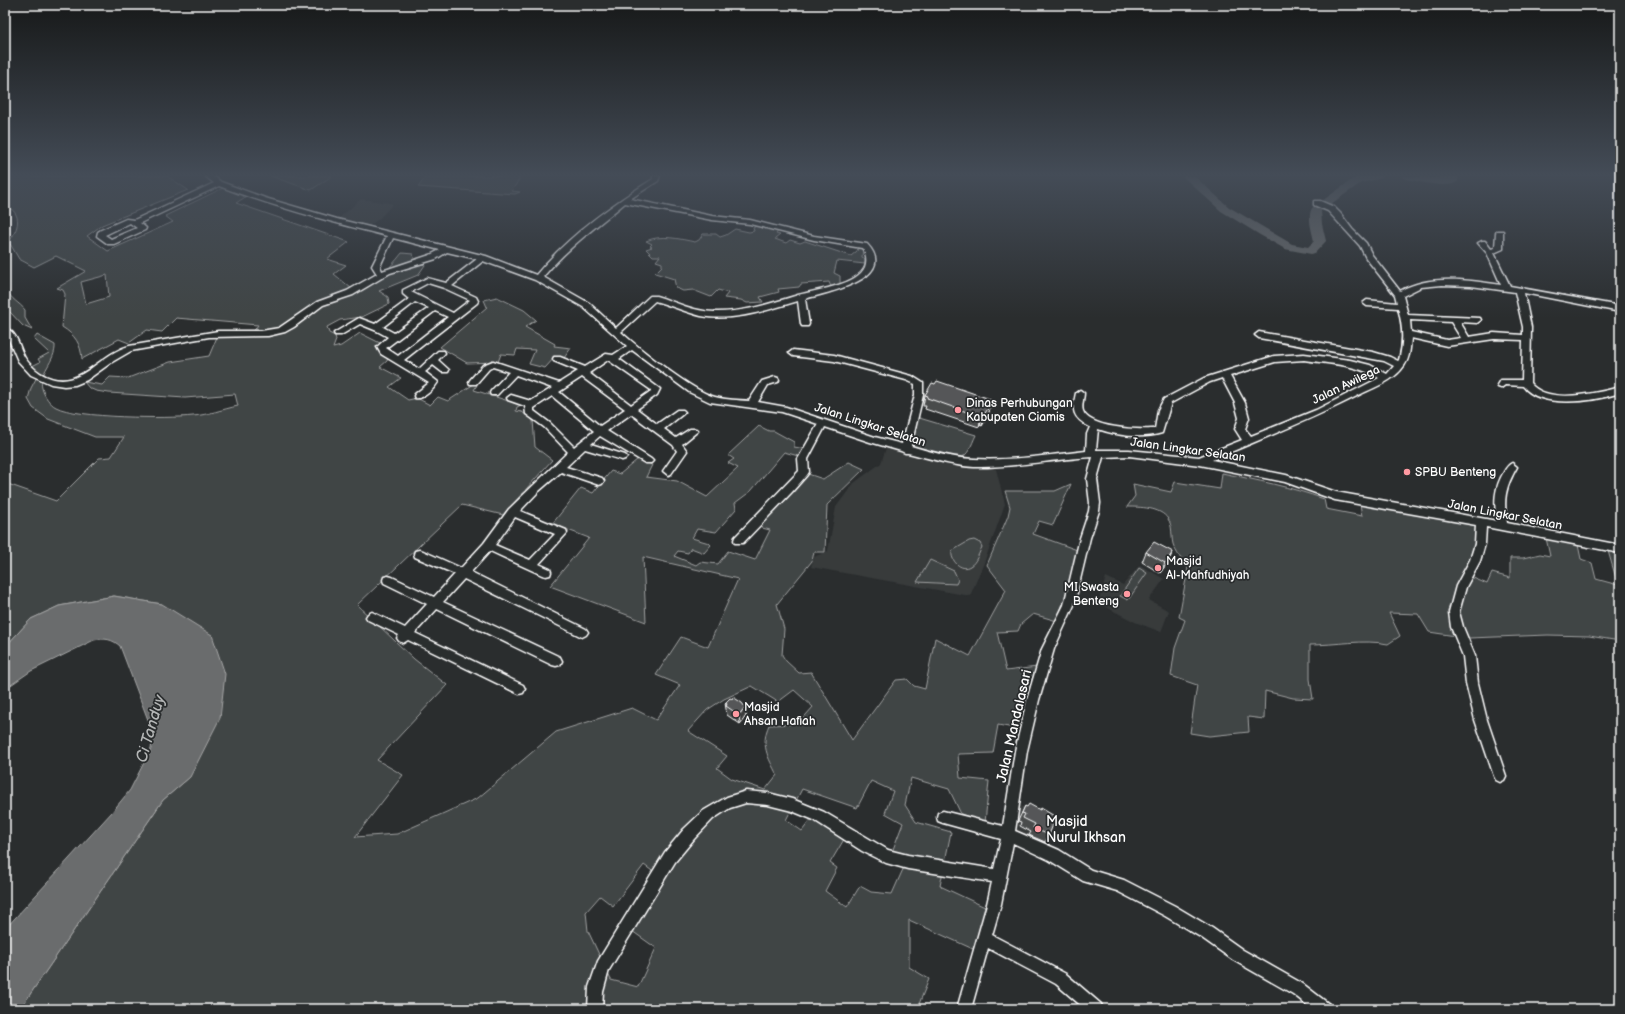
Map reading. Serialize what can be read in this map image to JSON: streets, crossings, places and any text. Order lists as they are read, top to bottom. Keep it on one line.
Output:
{"streets":{"street":["Jalan Awilega","Jalan Lingkar Selatan","Jalan Mandalasari"]},"crossings":[["Jalan Awilega","Jalan Lingkar Selatan"],["Jalan Lingkar Selatan","Jalan Mandalasari"]],"water":["Ci Tanduy"],"places":["Dinas Perhubungan Kabupaten Ciamis","SPBU Benteng","Masjid Al-Mahfudhiyah","MI Swasta Benteng","Masjid Ahsan Hafiah","Masjid Nurul Ikhsan"]}
